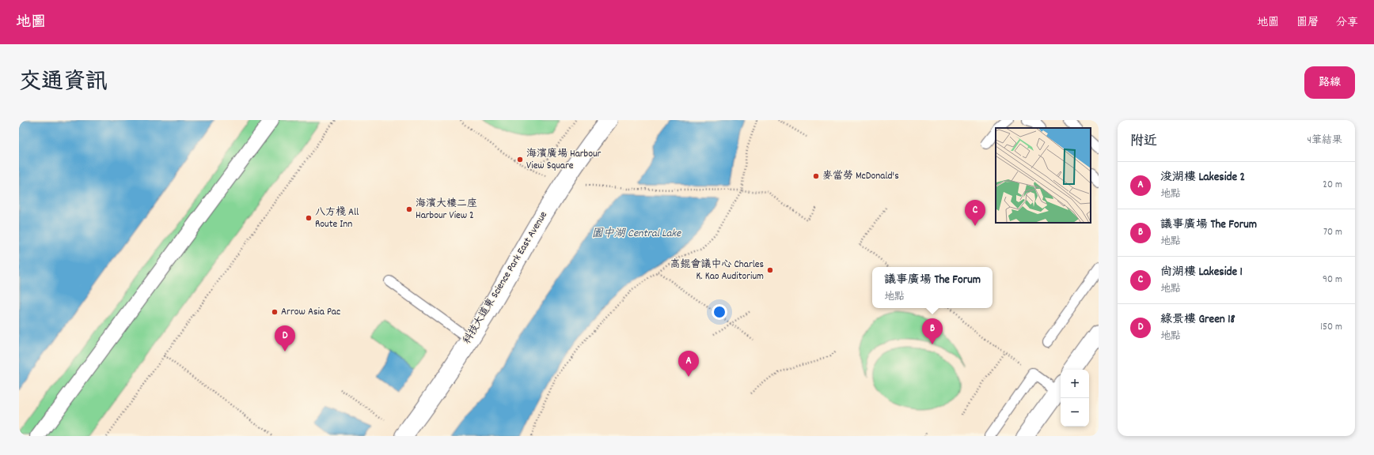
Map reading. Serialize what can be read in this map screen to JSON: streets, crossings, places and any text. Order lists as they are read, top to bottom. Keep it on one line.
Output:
{"streets":{"street":["科技大道東 Science Park East Avenue"]},"water":["園中湖 Central Lake"],"places":["海濱廣場 Harbour View Square","麥當勞 McDonald's","海濱大樓二座 Harbour View 2","八方棧 All Route Inn","高錕會議中心 Charles K. Kao Auditorium","Arrow Asia Pac"],"page":{"header":"地圖","nav":["地圖","圖層","分享"],"title":"交通資訊","buttons":"路線","heading":["附近","4筆結果"],"list":[{"mark":"A","name":"浚湖樓 Lakeside 2","note":"地點","value":"20 m"},{"mark":"B","name":"議事廣場 The Forum","note":"地點","value":"70 m"},{"mark":"C","name":"尚湖樓 Lakeside 1","note":"地點","value":"90 m"},{"mark":"D","name":"綠景樓 Green 18","note":"地點","value":"150 m"}],"pins":["C","B","D","A"],"popup":["議事廣場 The Forum","地點"],"map_buttons":["+","−"]}}
